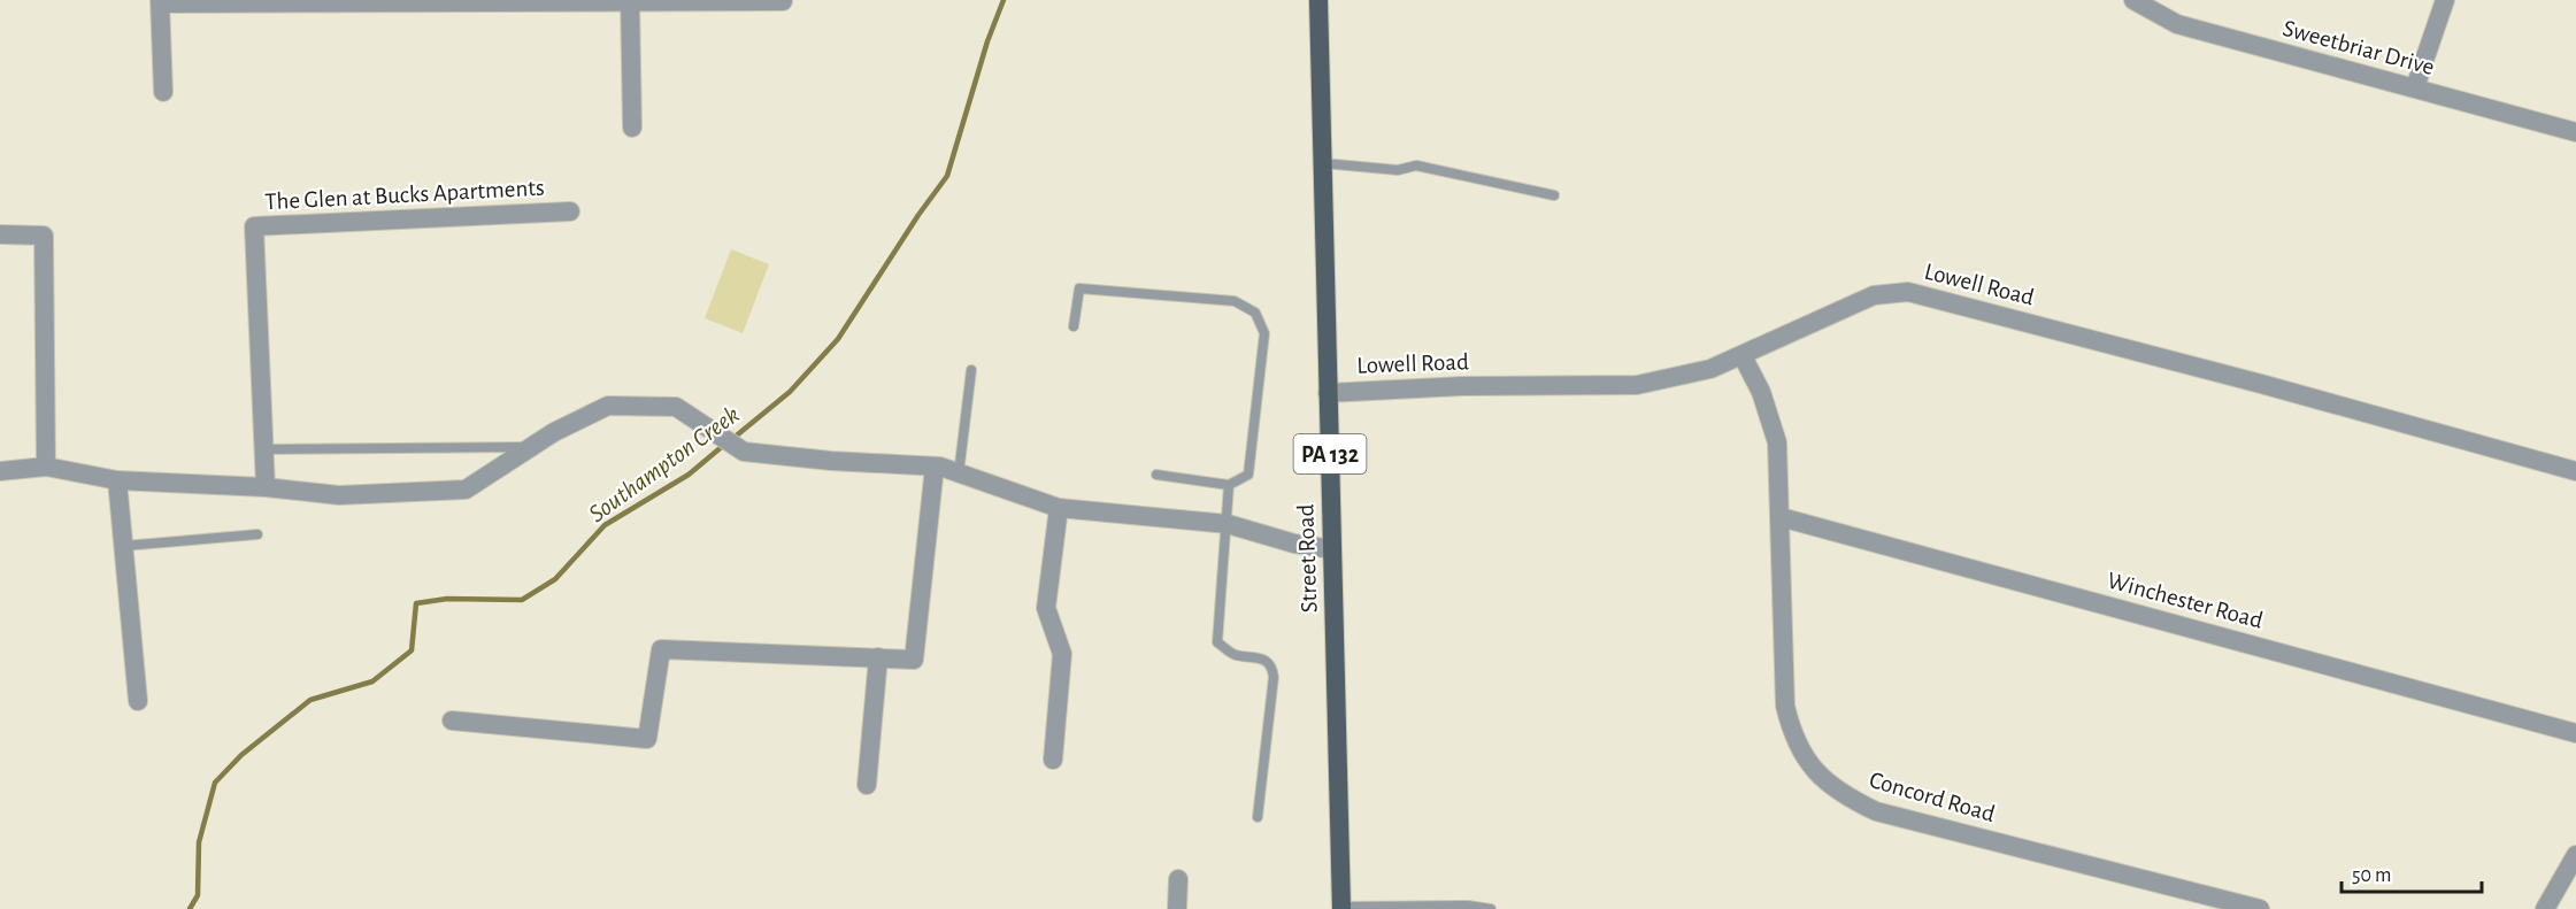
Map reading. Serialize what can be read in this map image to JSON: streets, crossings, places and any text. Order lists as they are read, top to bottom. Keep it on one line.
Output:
{"streets":{"main road":["PA 132","Street Road"],"street":["Sweetbriar Drive","The Glen at Bucks Apartments","Lowell Road","Winchester Road","Concord Road"]},"crossings":[["Lowell Road","Street Road"],["Lowell Road","Concord Road"],["Winchester Road","Concord Road"]],"water":["Southampton Creek"],"scale_bar":"50 m"}
